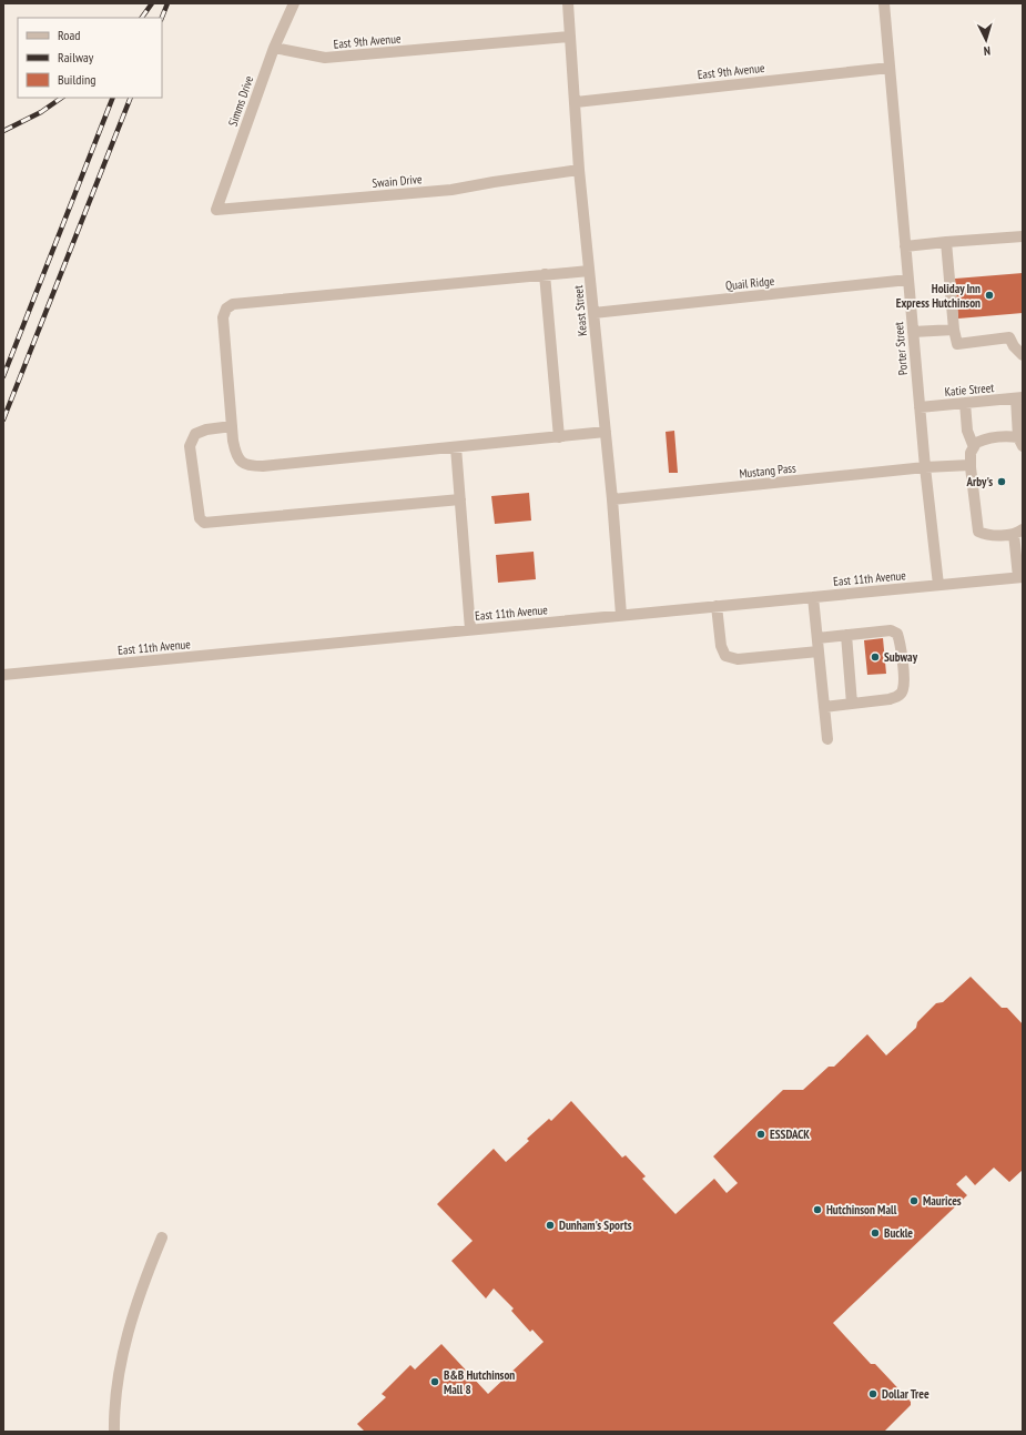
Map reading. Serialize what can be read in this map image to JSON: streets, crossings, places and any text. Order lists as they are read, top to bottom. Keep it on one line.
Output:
{"streets":{"street":["East 9th Avenue","Simms Drive","Swain Drive","Quail Ridge","Keast Street","Porter Street","Katie Street","Mustang Pass","East 11th Avenue"]},"crossings":[["East 9th Avenue","Simms Drive"],["East 9th Avenue","Keast Street"],["East 9th Avenue","Porter Street"],["Simms Drive","Swain Drive"],["Swain Drive","Keast Street"],["Quail Ridge","Keast Street"],["Quail Ridge","Porter Street"],["Keast Street","Mustang Pass"],["Keast Street","East 11th Avenue"],["Porter Street","Katie Street"],["Porter Street","Mustang Pass"],["Porter Street","East 11th Avenue"]],"places":["Holiday Inn Express Hutchinson","Arby's","Subway","ESSDACK","Maurices","Hutchinson Mall","Dunham's Sports","Buckle","B&B Hutchinson Mall 8","Dollar Tree"],"legend":["Road","Railway","Building"],"north":"bottom"}
